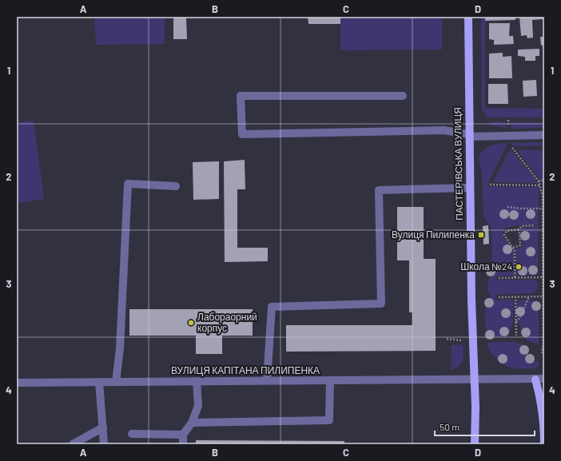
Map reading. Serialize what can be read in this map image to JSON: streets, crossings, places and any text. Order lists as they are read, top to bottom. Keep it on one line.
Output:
{"streets":{"main road":["ПАСТЕРІВСЬКА ВУЛИЦЯ"],"street":["ВУЛИЦЯ КАПІТАНА ПИЛИПЕНКА"]},"crossings":[["ПАСТЕРІВСЬКА ВУЛИЦЯ","ВУЛИЦЯ КАПІТАНА ПИЛИПЕНКА"]],"places":{"transit":["Вулиця Пилипенка"],"other":["Школа №24","Лабораорний корпус"]},"scale_bar":"50 m","grid":{"columns":["A","B","C","D"],"rows":["1","2","3","4"]}}
